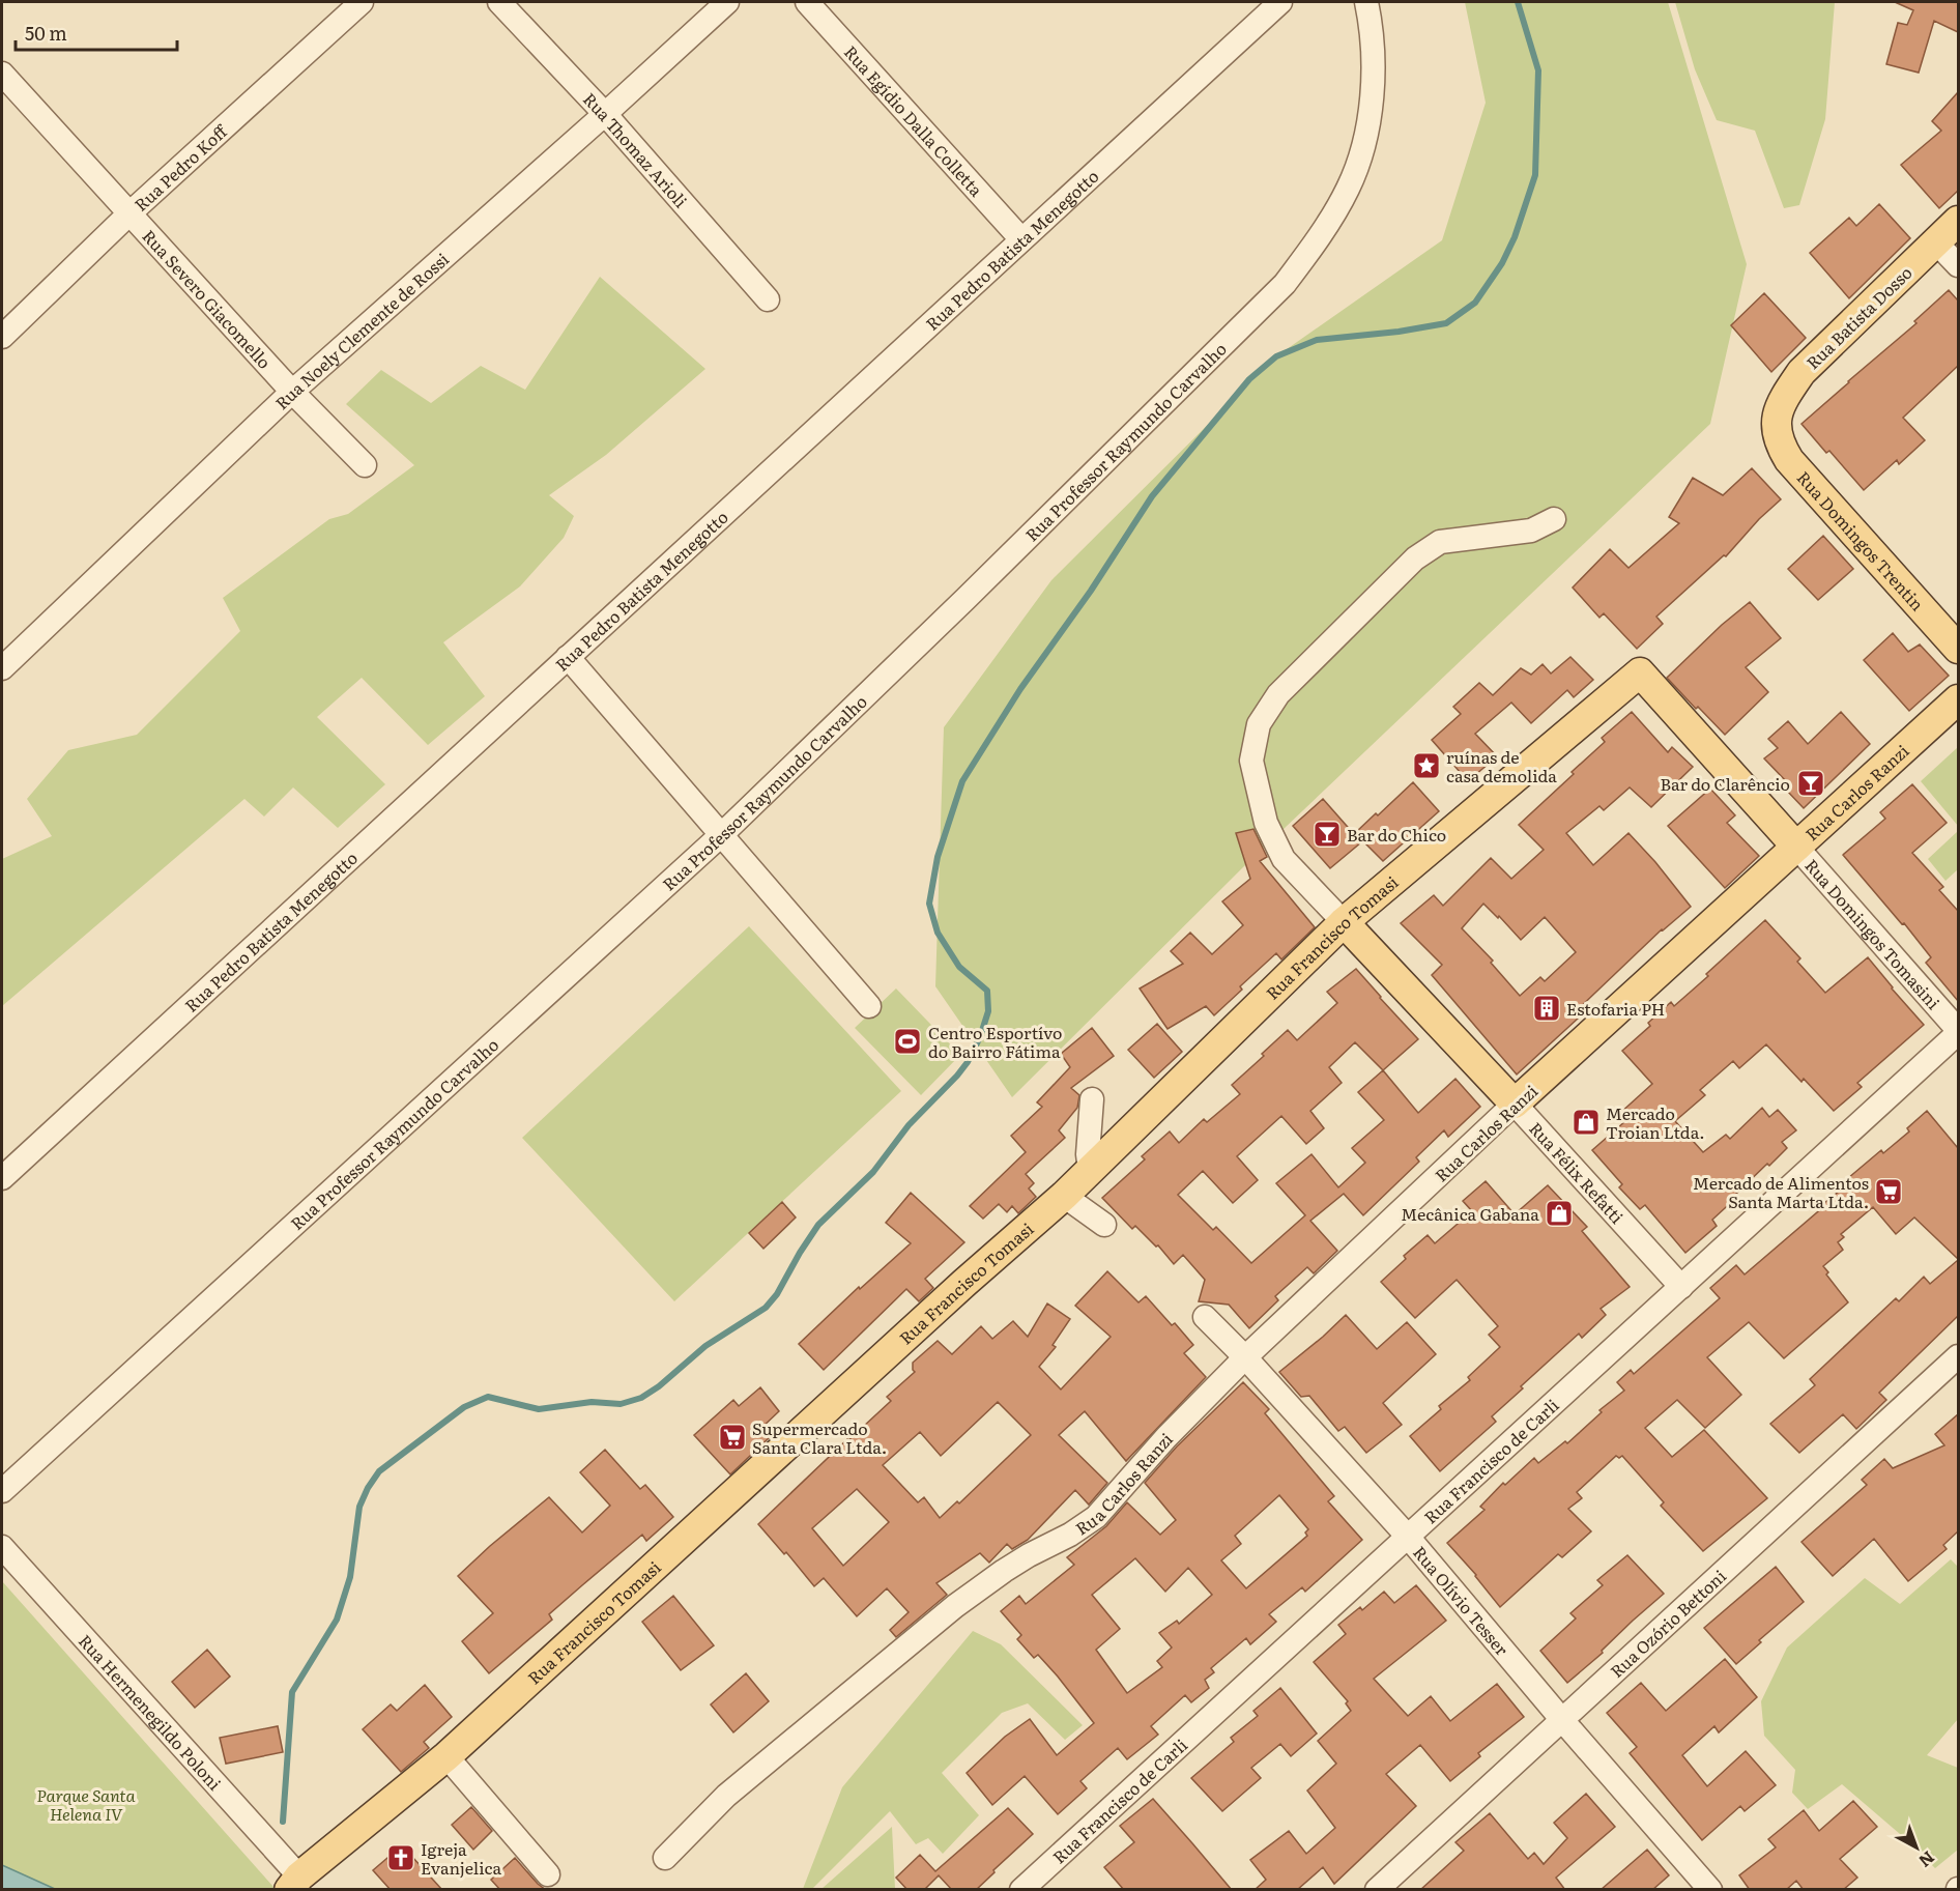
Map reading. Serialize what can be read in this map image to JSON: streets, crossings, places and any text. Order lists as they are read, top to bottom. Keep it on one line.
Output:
{"streets":{"main road":["Rua Batista Dosso","Rua Domingos Trentin","Rua Carlos Ranzi","Rua Domingos Tomasini","Rua Francisco Tomasi","Rua Félix Refatti"],"street":["Rua Egídio Dalla Colletta","Rua Thomaz Arioli","Rua Pedro Koff","Rua Pedro Batista Menegotto","Rua Severo Giacomello","Rua Noely Clemente de Rossi","Rua Professor Raymundo Carvalho","Rua Francisco de Carli","Rua Olívio Tesser","Rua Ozório Bettoni","Rua Hermenegildo Poloni"]},"crossings":[["Rua Egídio Dalla Colletta","Rua Pedro Batista Menegotto"],["Rua Thomaz Arioli","Rua Noely Clemente de Rossi"],["Rua Pedro Koff","Rua Severo Giacomello"],["Rua Severo Giacomello","Rua Noely Clemente de Rossi"],["Rua Batista Dosso","Rua Domingos Trentin"],["Rua Carlos Ranzi","Rua Domingos Tomasini"],["Rua Carlos Ranzi","Rua Félix Refatti"],["Rua Carlos Ranzi","Rua Olívio Tesser"],["Rua Domingos Tomasini","Rua Francisco Tomasi"],["Rua Domingos Tomasini","Rua Francisco de Carli"],["Rua Francisco Tomasi","Rua Félix Refatti"],["Rua Francisco Tomasi","Rua Hermenegildo Poloni"],["Rua Félix Refatti","Rua Francisco de Carli"],["Rua Francisco de Carli","Rua Olívio Tesser"],["Rua Olívio Tesser","Rua Ozório Bettoni"]],"parks":["Parque Santa Helena IV"],"places":{"place":["ruínas de casa demolida"],"bar":["Bar do Clarêncio","Bar do Chico"],"building":["Estofaria PH"],"sports":["Centro Esportívo do Bairro Fátima"],"shop":["Mercado Troian Ltda.","Mecânica Gabana"],"supermarket":["Mercado de Alimentos Santa Marta Ltda.","Supermercado Santa Clara Ltda."],"church":["Igreja Evanjelica"]},"scale_bar":"50 m","north":"bottom right"}
